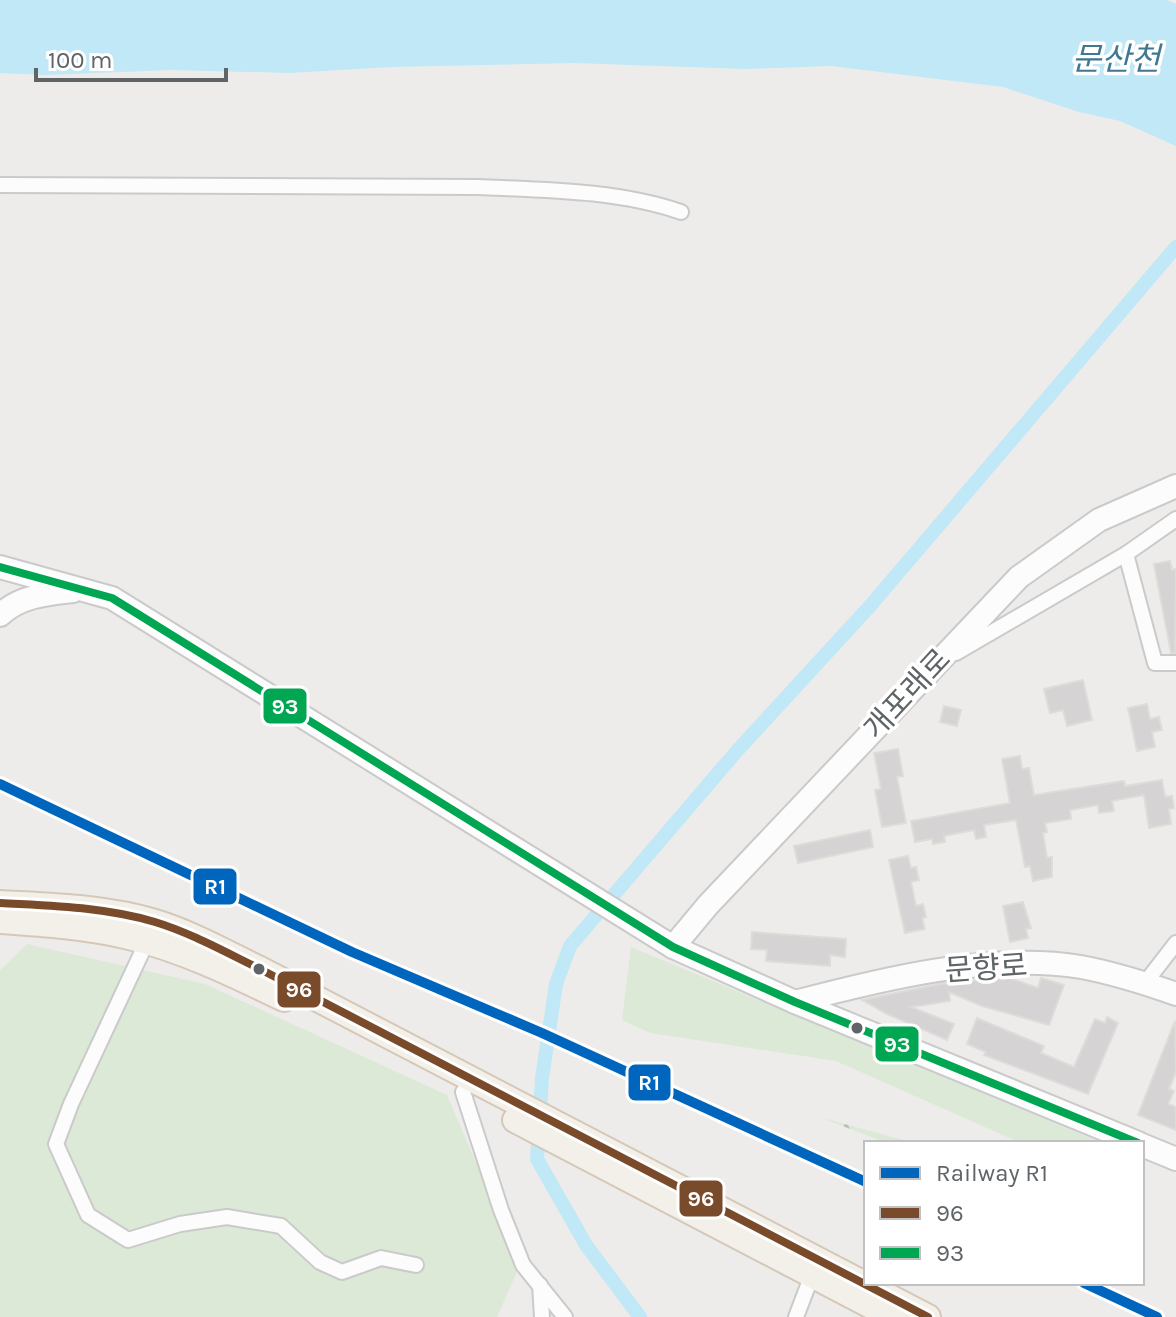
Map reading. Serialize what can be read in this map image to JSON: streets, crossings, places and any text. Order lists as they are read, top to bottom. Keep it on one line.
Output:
{"streets":{"street":["개포래로","문향로"]},"water":["문산천"],"lines":["transit line 93","rail line R1","transit line 96"],"legend":["Railway R1","96","93"],"scale_bar":"100 m"}
